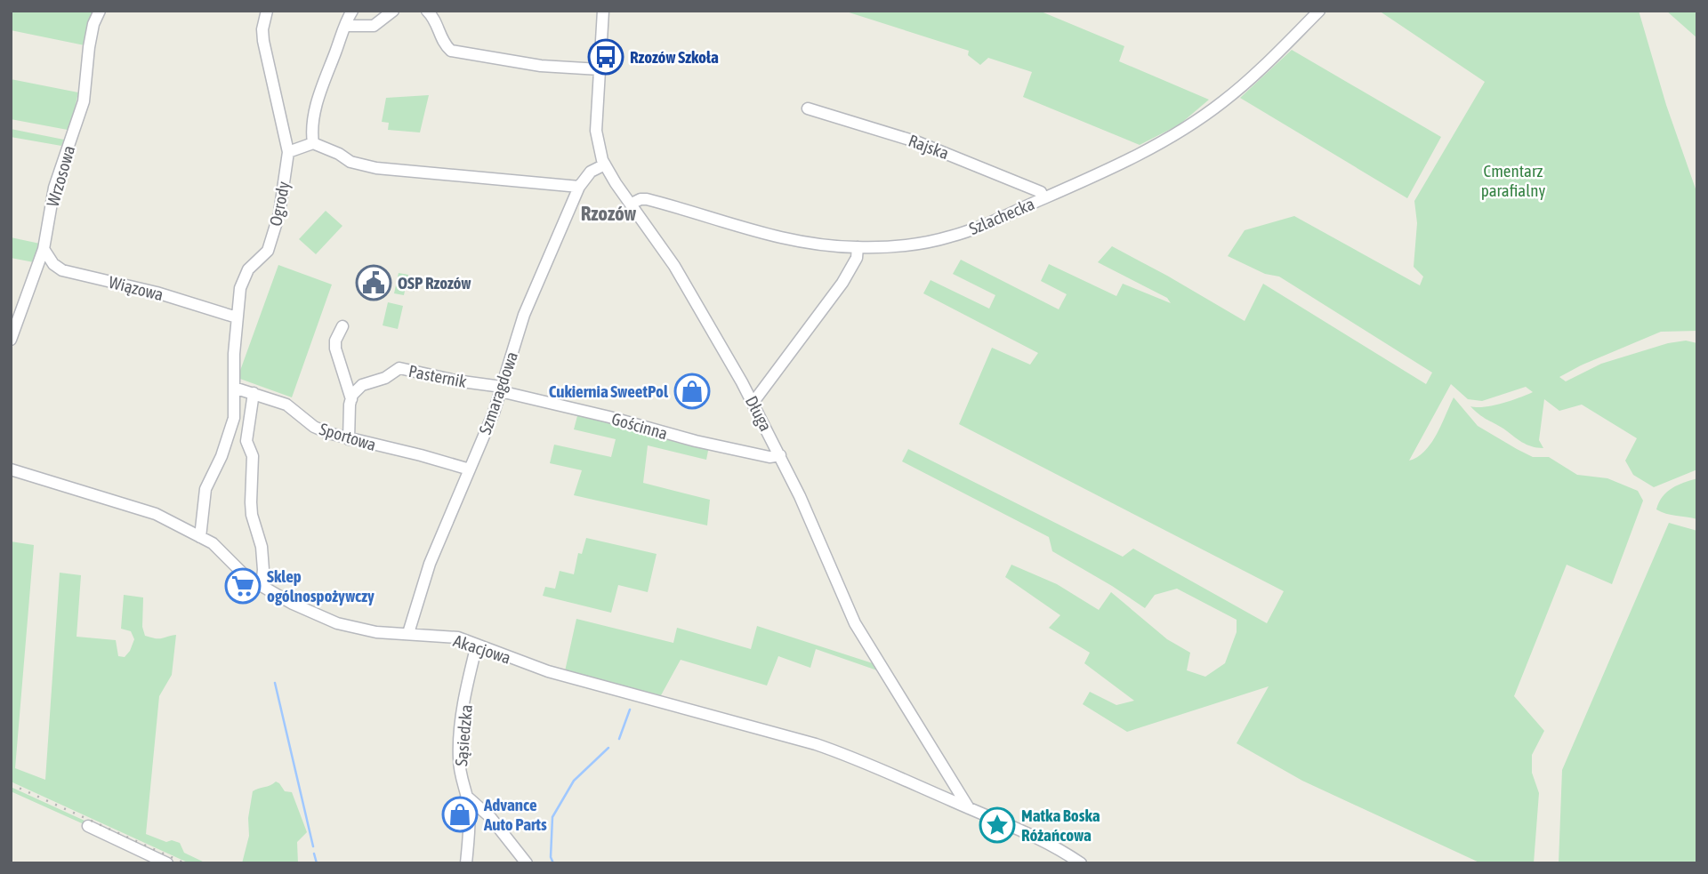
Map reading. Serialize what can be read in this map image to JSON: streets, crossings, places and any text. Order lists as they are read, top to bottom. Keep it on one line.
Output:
{"streets":{"street":["Rajska","Wrzosowa","Ogrody","Szlachecka","Wiązowa","Pasternik","Szmaragdowa","Długa","Gościnna","Sportowa","Akacjowa","Sąsiedzka"]},"crossings":[["Rajska","Szlachecka"],["Wrzosowa","Wiązowa"],["Ogrody","Wiązowa"],["Ogrody","Sportowa"],["Ogrody","Akacjowa"],["Szlachecka","Długa"],["Pasternik","Szmaragdowa"],["Pasternik","Gościnna"],["Szmaragdowa","Długa"],["Szmaragdowa","Gościnna"],["Szmaragdowa","Sportowa"],["Szmaragdowa","Akacjowa"],["Długa","Gościnna"],["Długa","Akacjowa"],["Akacjowa","Sąsiedzka"]],"districts":["Rzozów"],"parks":["Cmentarz parafialny"],"places":{"bus stop":["Rzozów Szkoła"],"public building":["OSP Rzozów"],"shop":["Cukiernia SweetPol","Advance Auto Parts"],"supermarket":["Sklep ogólnospożywczy"],"place":["Matka Boska Różańcowa"]}}
